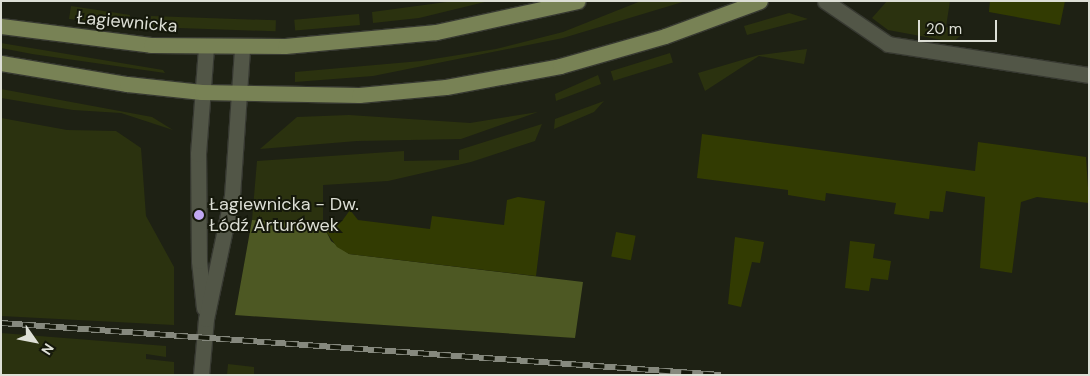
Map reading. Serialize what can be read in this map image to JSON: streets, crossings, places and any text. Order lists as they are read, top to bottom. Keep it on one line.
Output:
{"streets":{"main road":["Łagiewnicka"]},"places":["Łagiewnicka - Dw. Łódź Arturówek"],"scale_bar":"20 m","north":"bottom right"}
